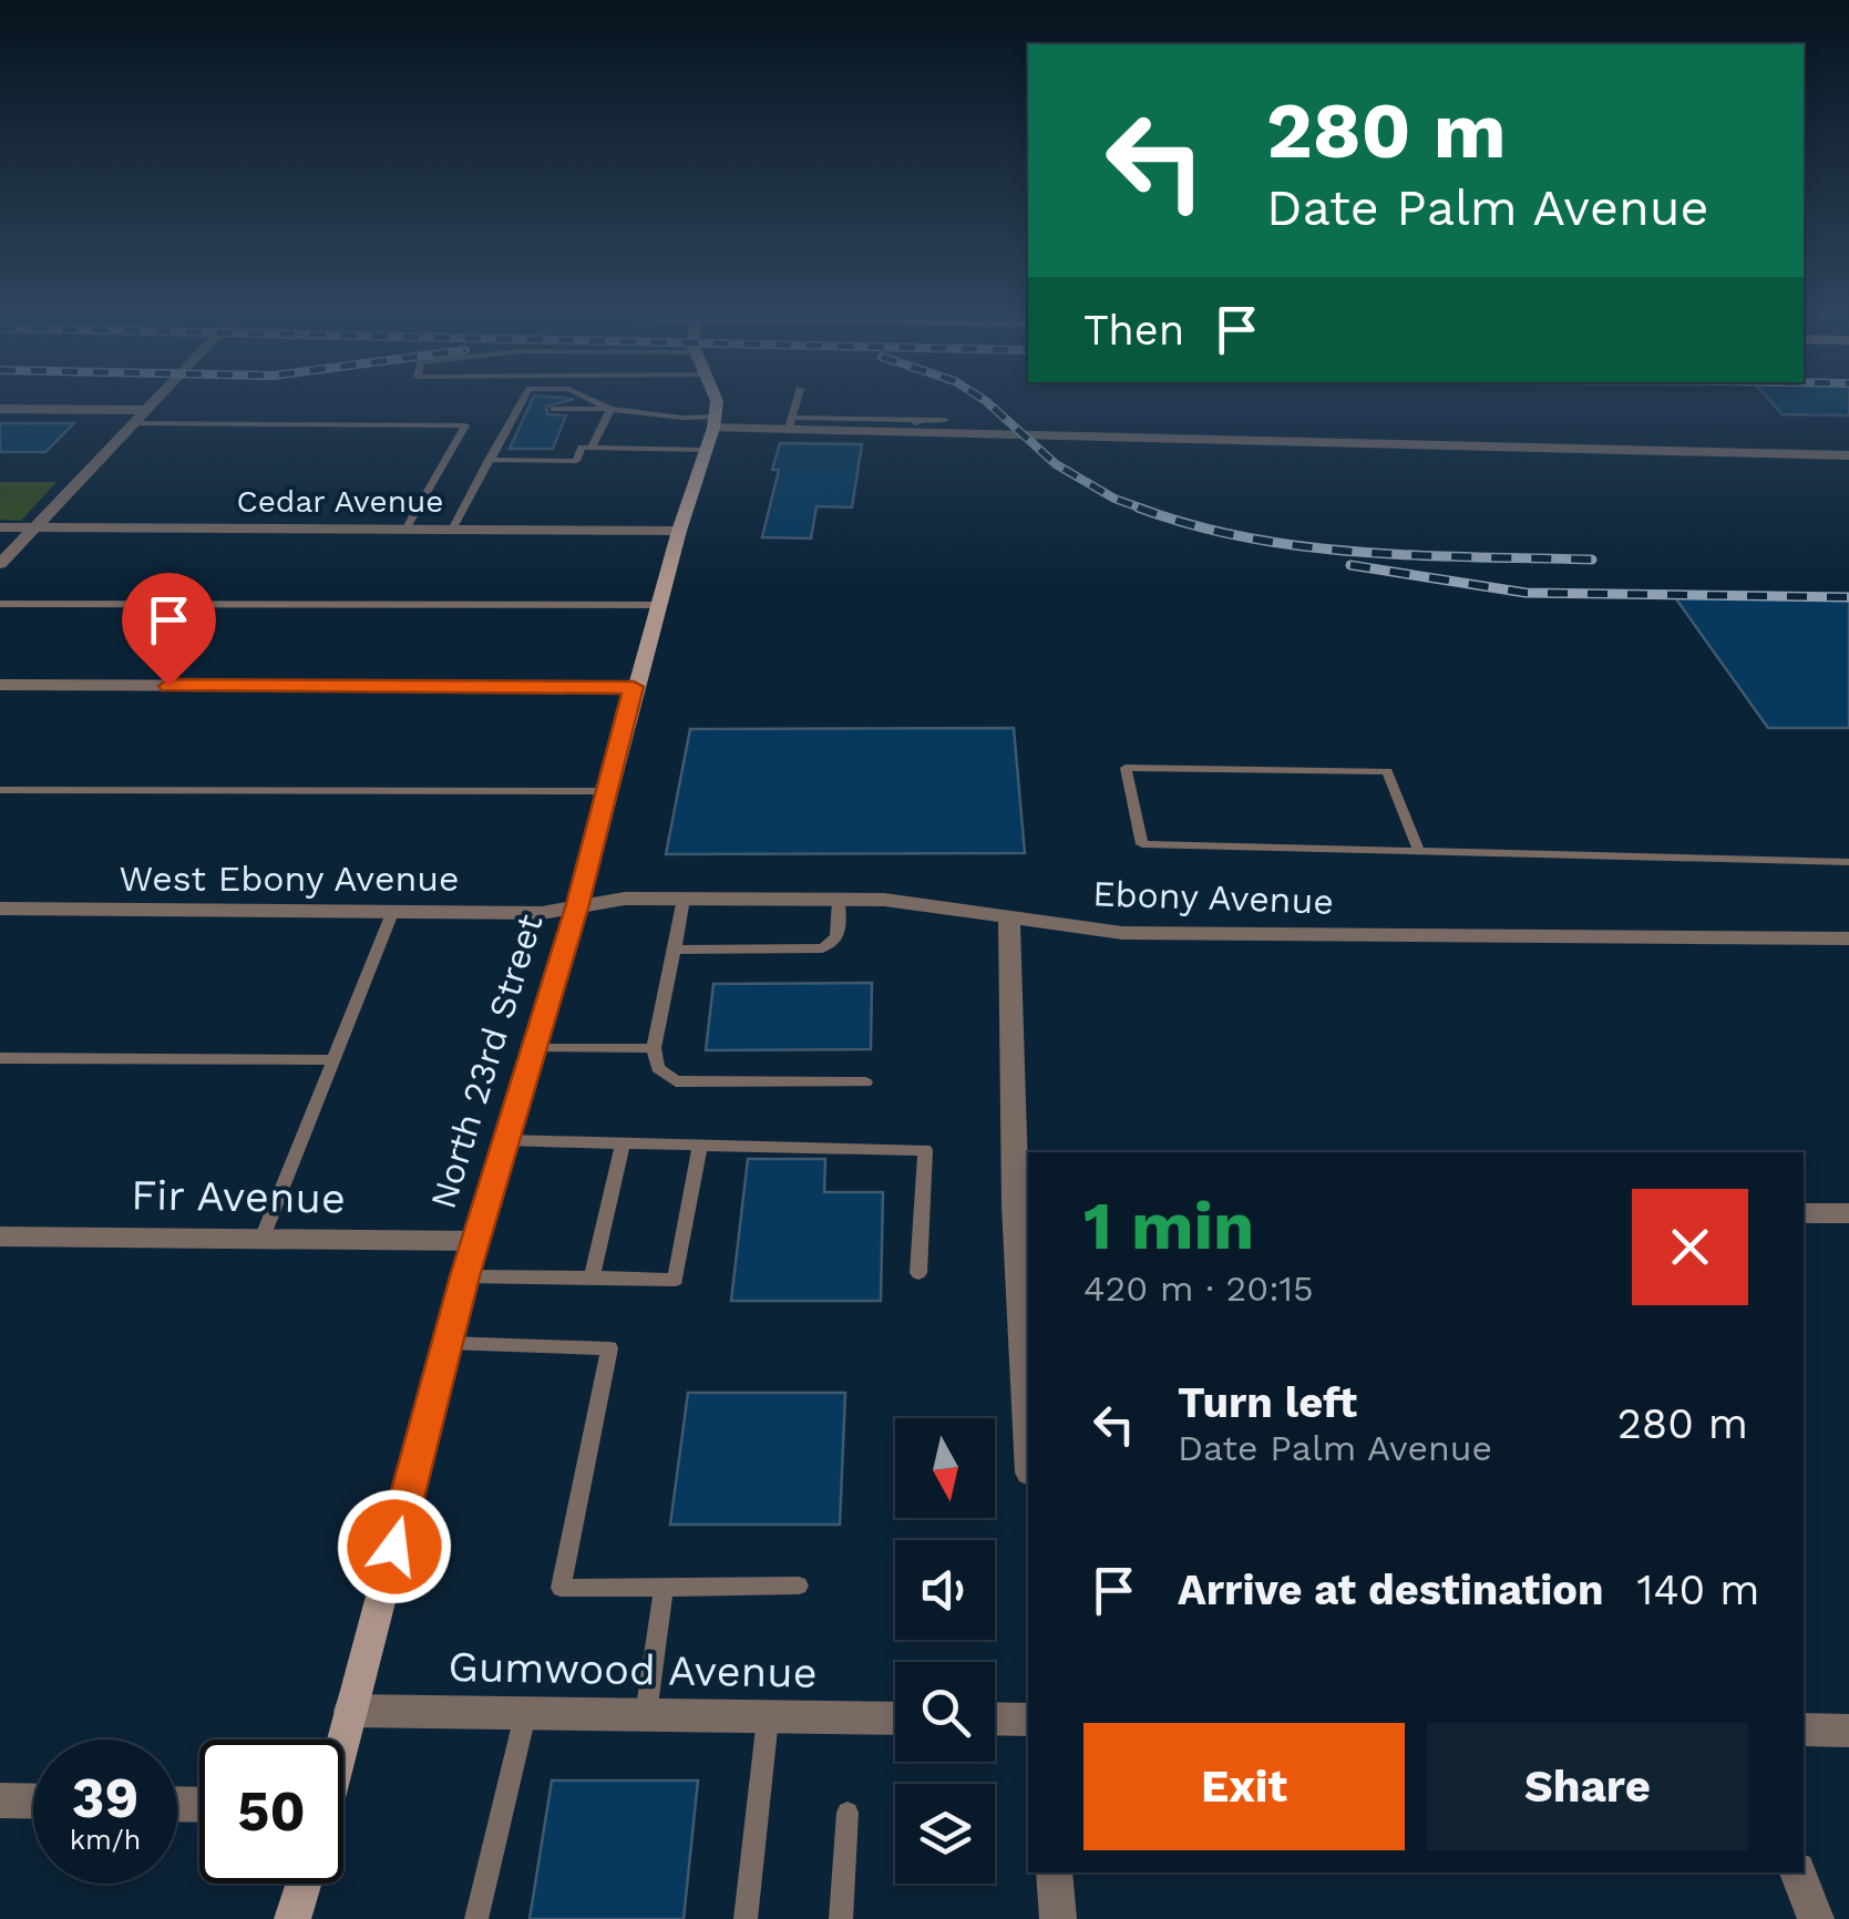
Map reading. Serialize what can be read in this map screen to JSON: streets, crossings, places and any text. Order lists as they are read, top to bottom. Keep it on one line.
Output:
{"streets":{"main road":["North 23rd Street"],"street":["Cedar Avenue","West Ebony Avenue","Ebony Avenue","Fir Avenue","Gumwood Avenue"]},"crossings":[["Cedar Avenue","North 23rd Street"],["West Ebony Avenue","Ebony Avenue"],["West Ebony Avenue","North 23rd Street"],["Ebony Avenue","North 23rd Street"],["North 23rd Street","Fir Avenue"],["North 23rd Street","Gumwood Avenue"]],"north":"bottom","page":{"turn":["280 m","Date Palm Avenue"],"then":"Then","heading":["1 min","420 m · 20:15"],"list":[{"name":"Turn left","note":"Date Palm Avenue","value":"280 m"},{"name":"Arrive at destination","value":"140 m"}],"buttons":["Exit","Share"],"speed":"39 km/h","limit":"50"}}
